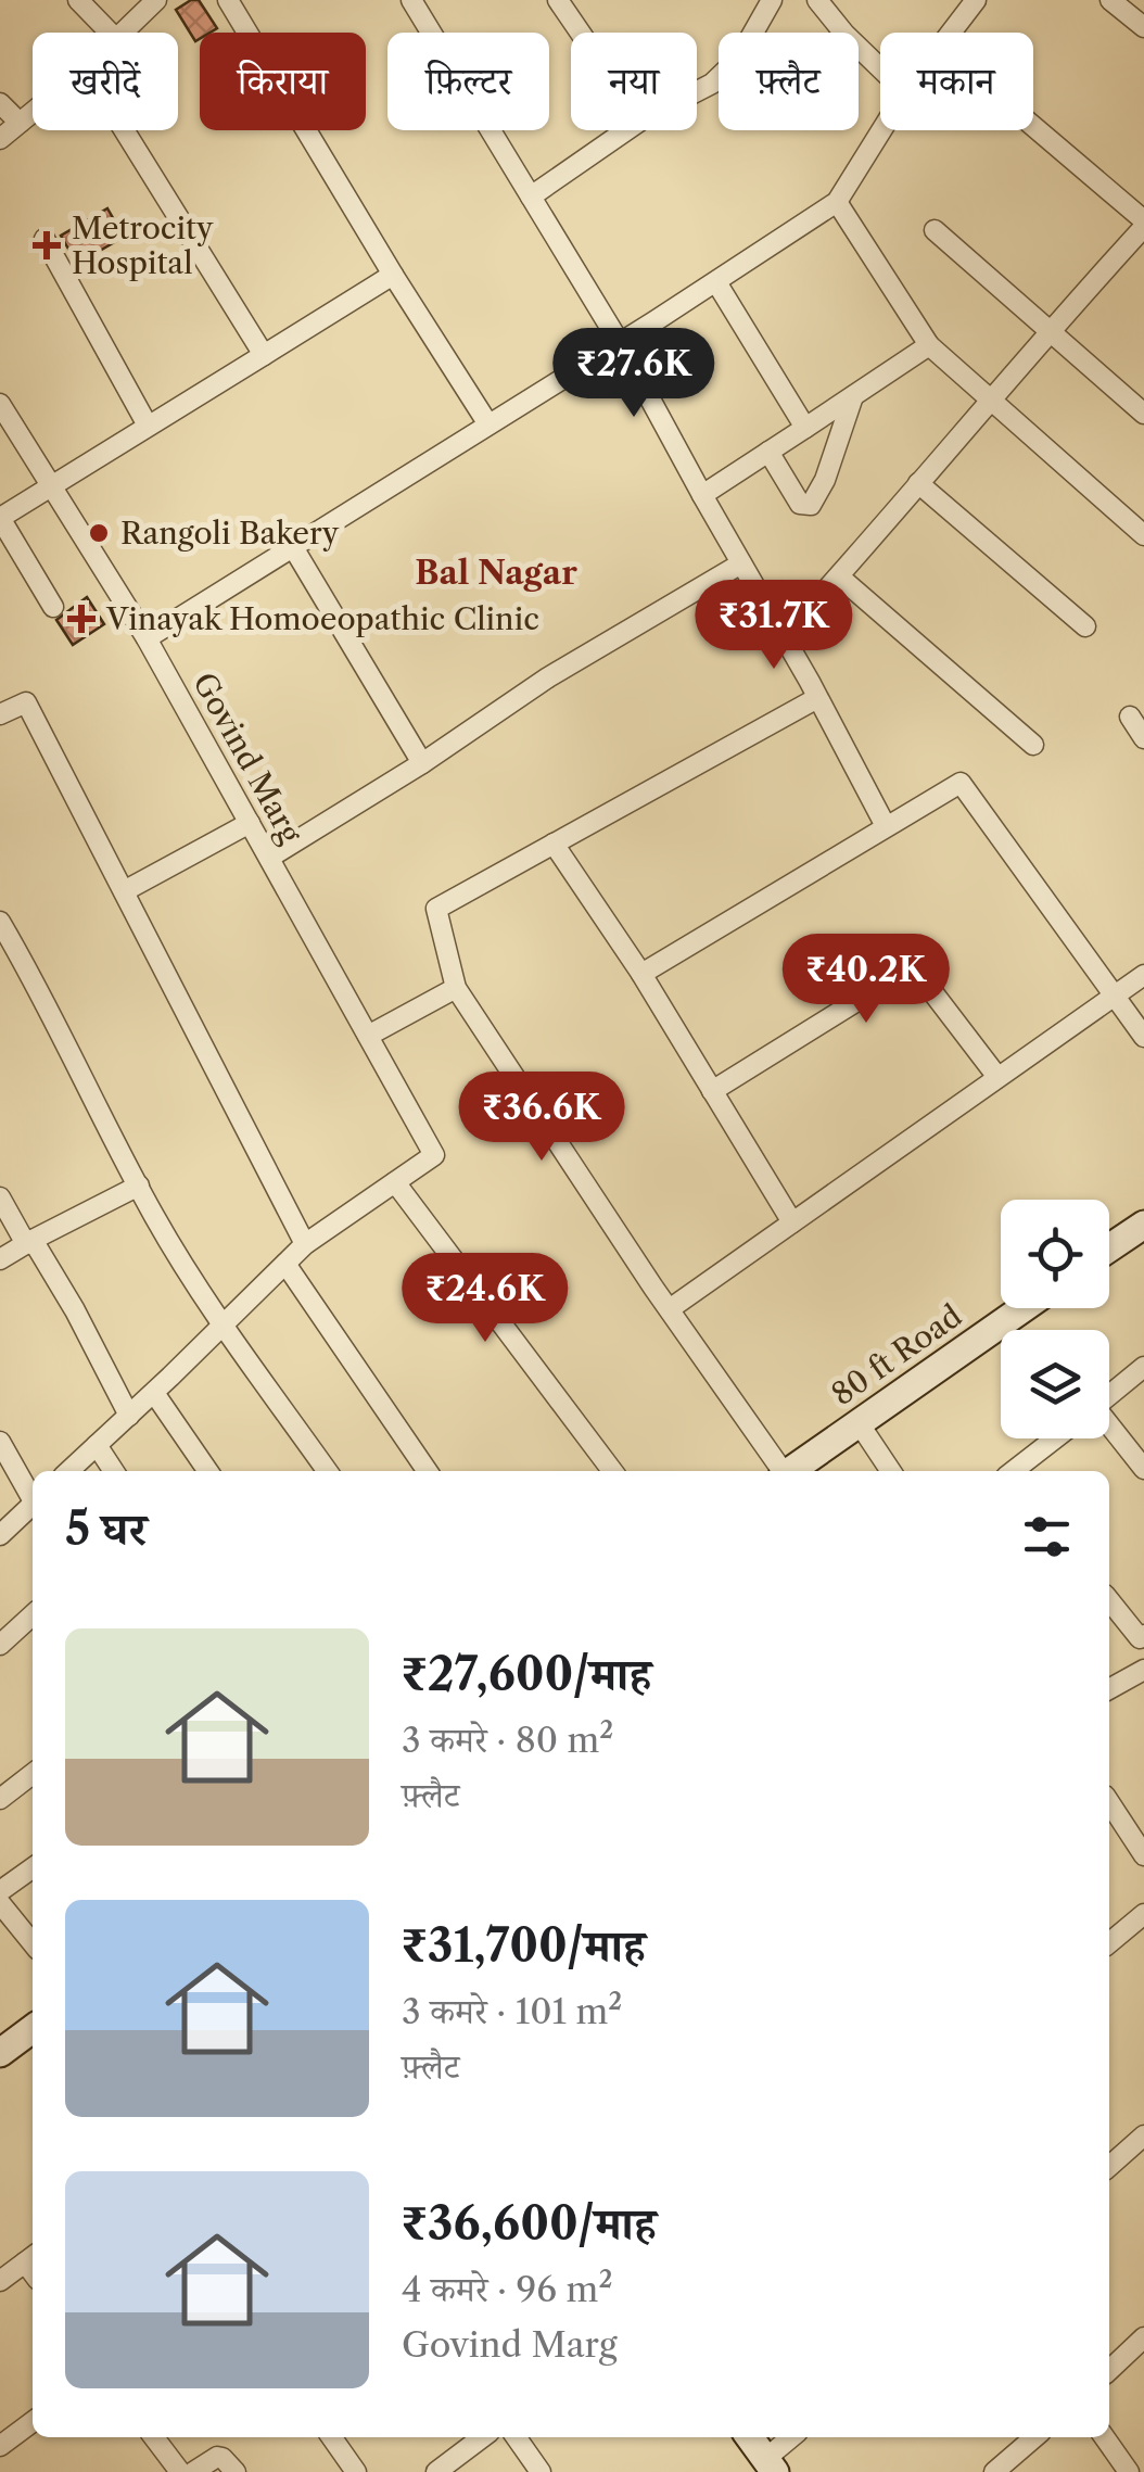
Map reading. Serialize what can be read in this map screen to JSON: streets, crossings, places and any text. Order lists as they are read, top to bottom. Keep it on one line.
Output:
{"streets":{"street":["Govind Marg","80 ft Road"]},"districts":["Bal Nagar"],"places":{"health":["Metrocity Hospital","Vinayak Homoeopathic Clinic"],"other":["Rangoli Bakery"]},"page":{"chip":["खरीदें","किराया","फ़िल्टर","नया","फ़्लैट","मकान"],"price":["₹27.6K","₹31.7K","₹40.2K","₹36.6K","₹24.6K"],"heading":"5 घर","list":[{"name":"₹27,600/माह","note":"3 कमरे · 80 m² · फ़्लैट"},{"name":"₹31,700/माह","note":"3 कमरे · 101 m² · फ़्लैट"},{"name":"₹36,600/माह","note":"4 कमरे · 96 m² · Govind Marg"}]}}
